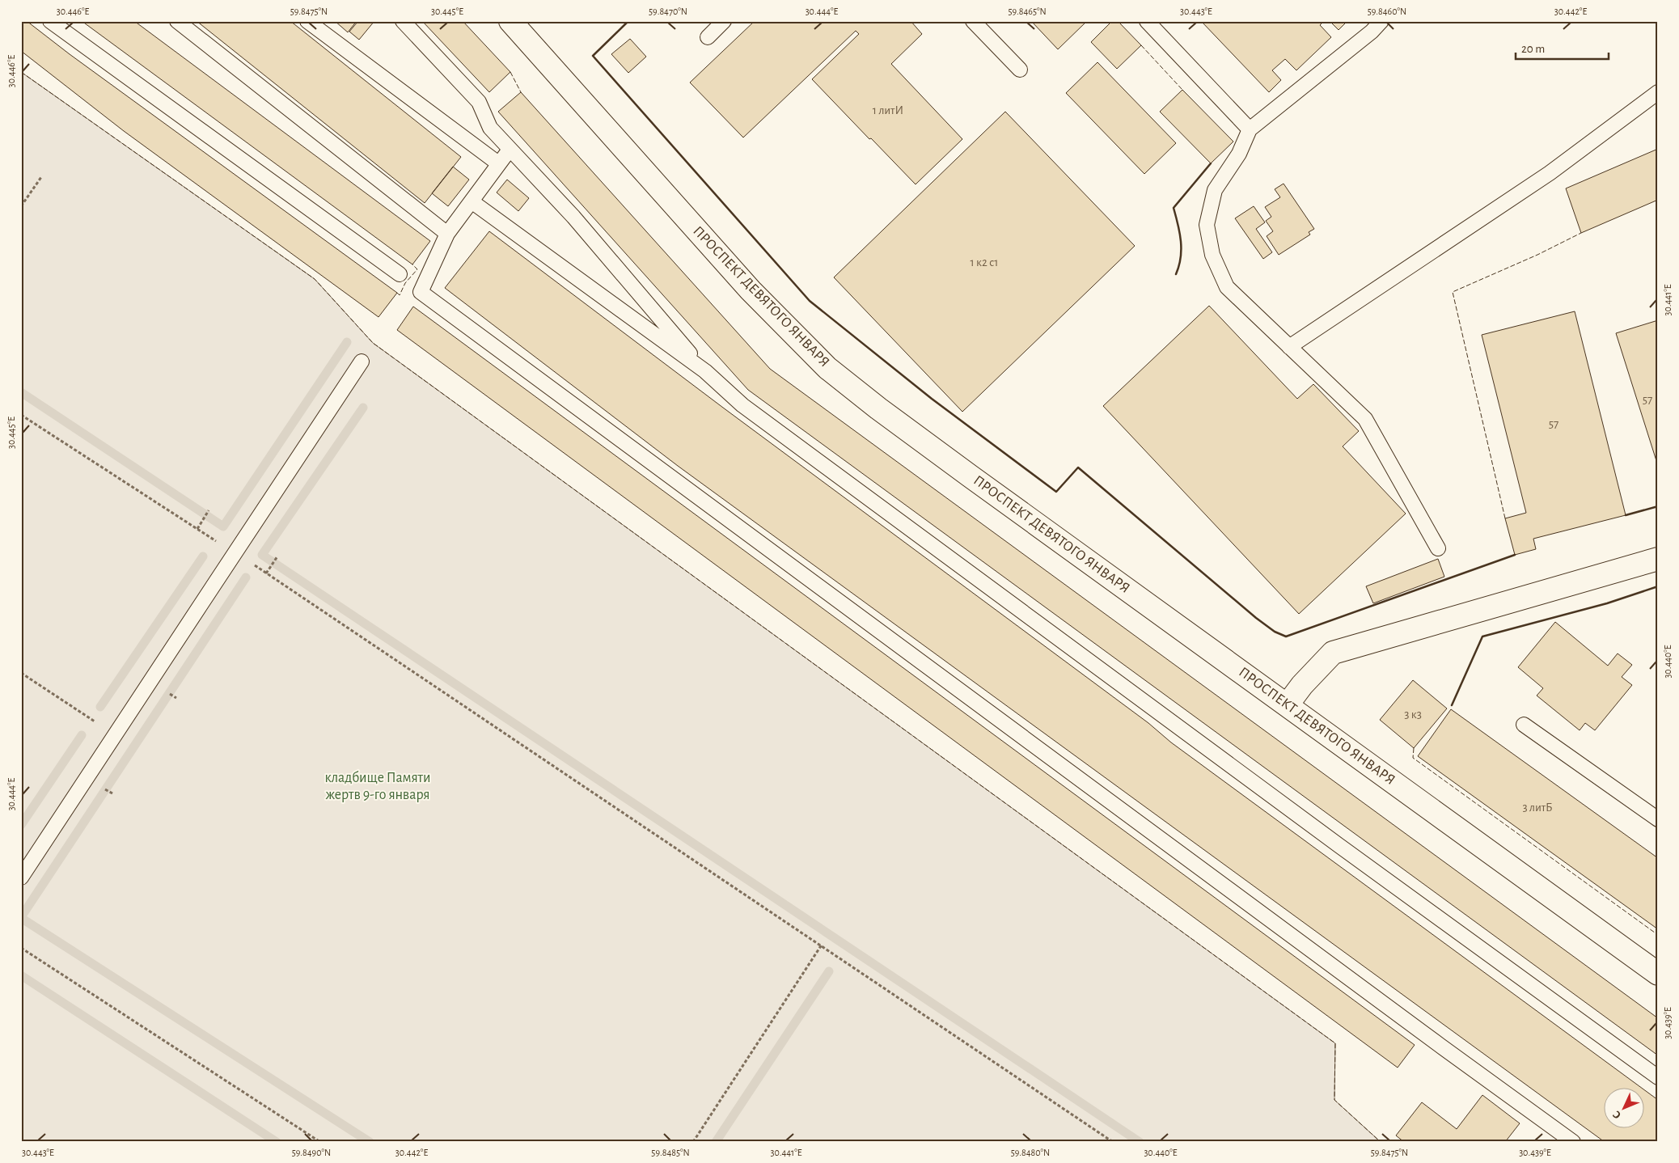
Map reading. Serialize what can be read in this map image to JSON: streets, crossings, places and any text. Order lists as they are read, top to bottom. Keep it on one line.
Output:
{"streets":{"street":["ПРОСПЕКТ ДЕВЯТОГО ЯНВАРЯ"]},"parks":["кладбище Памяти жертв 9-го января"],"house_numbers":["1 литИ","1 к2 с1","57","57","3 к3","3 литБ"],"scale_bar":"20 m","north":"bottom left","coordinates":["30.446°E","59.8475°N","30.445°E","59.8470°N","30.444°E","59.8465°N","30.443°E","59.8460°N","30.442°E","30.441°E","30.440°E","30.439°E","59.8490°N","59.8485°N","59.8480°N"]}
